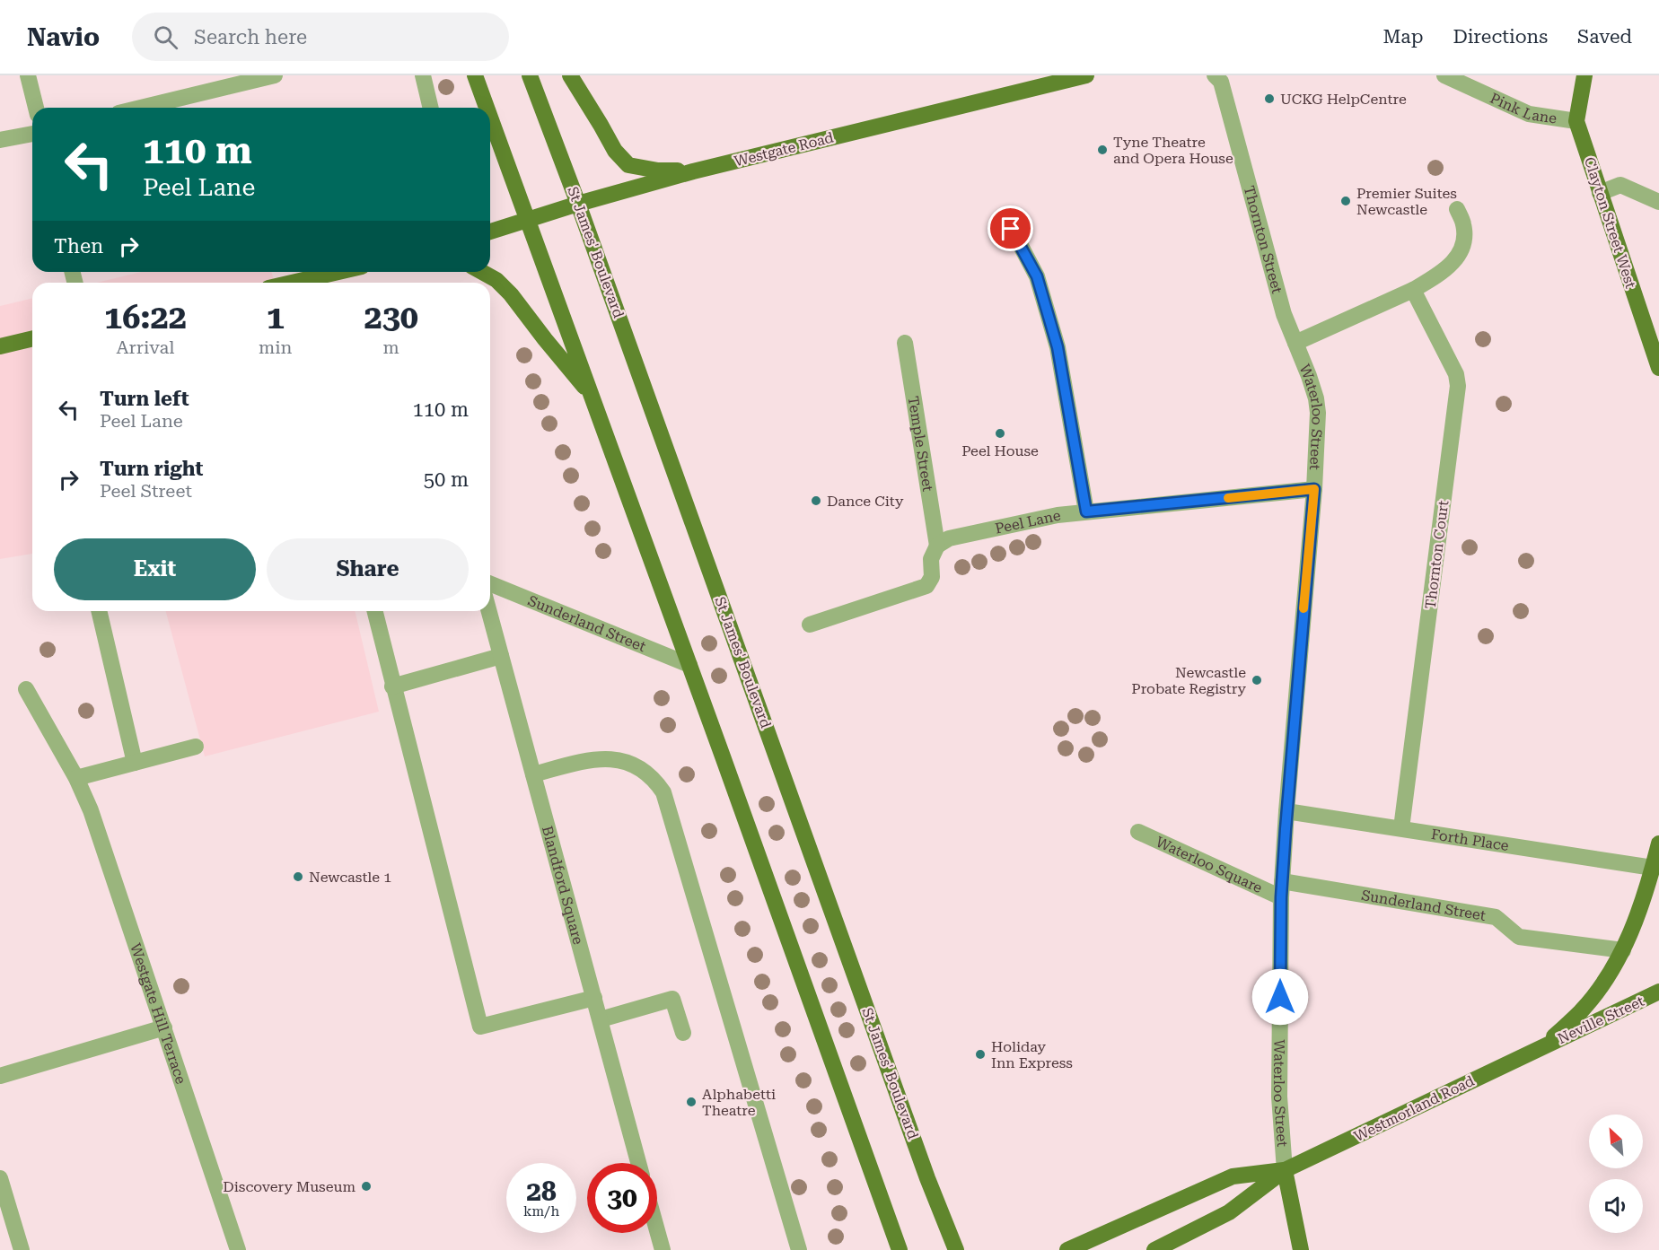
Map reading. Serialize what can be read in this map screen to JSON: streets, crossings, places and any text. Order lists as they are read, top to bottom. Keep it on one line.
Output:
{"streets":{"main road":["Westgate Road","Clayton Street West","St James' Boulevard","Neville Street","Westmorland Road"],"street":["Pink Lane","Thornton Street","Waterloo Street","Temple Street","Peel Lane","Thornton Court","Sunderland Street","Forth Place","Waterloo Square","Blandford Square","Westgate Hill Terrace"]},"crossings":[["Pink Lane","Clayton Street West"],["Westgate Road","St James' Boulevard"],["Thornton Street","Waterloo Street"],["Waterloo Street","Peel Lane"],["Waterloo Street","Sunderland Street"],["Waterloo Street","Forth Place"],["Waterloo Street","Waterloo Square"],["Waterloo Street","Westmorland Road"],["Temple Street","Peel Lane"],["Thornton Court","Forth Place"],["Neville Street","Westmorland Road"]],"places":["UCKG HelpCentre","Tyne Theatre and Opera House","Premier Suites Newcastle","Peel House","Dance City","Newcastle Probate Registry","Newcastle 1","Holiday Inn Express","Alphabetti Theatre","Discovery Museum"],"north":"top left","page":{"header":"Navio","search":"Search here","nav":["Map","Directions","Saved"],"turn":["110 m","Peel Lane"],"then":"Then","eta":["16:22","Arrival","1","min","230","m"],"list":[{"name":"Turn left","note":"Peel Lane","value":"110 m"},{"name":"Turn right","note":"Peel Street","value":"50 m"}],"buttons":["Exit","Share"],"speed":"28 km/h","limit":"30"}}
